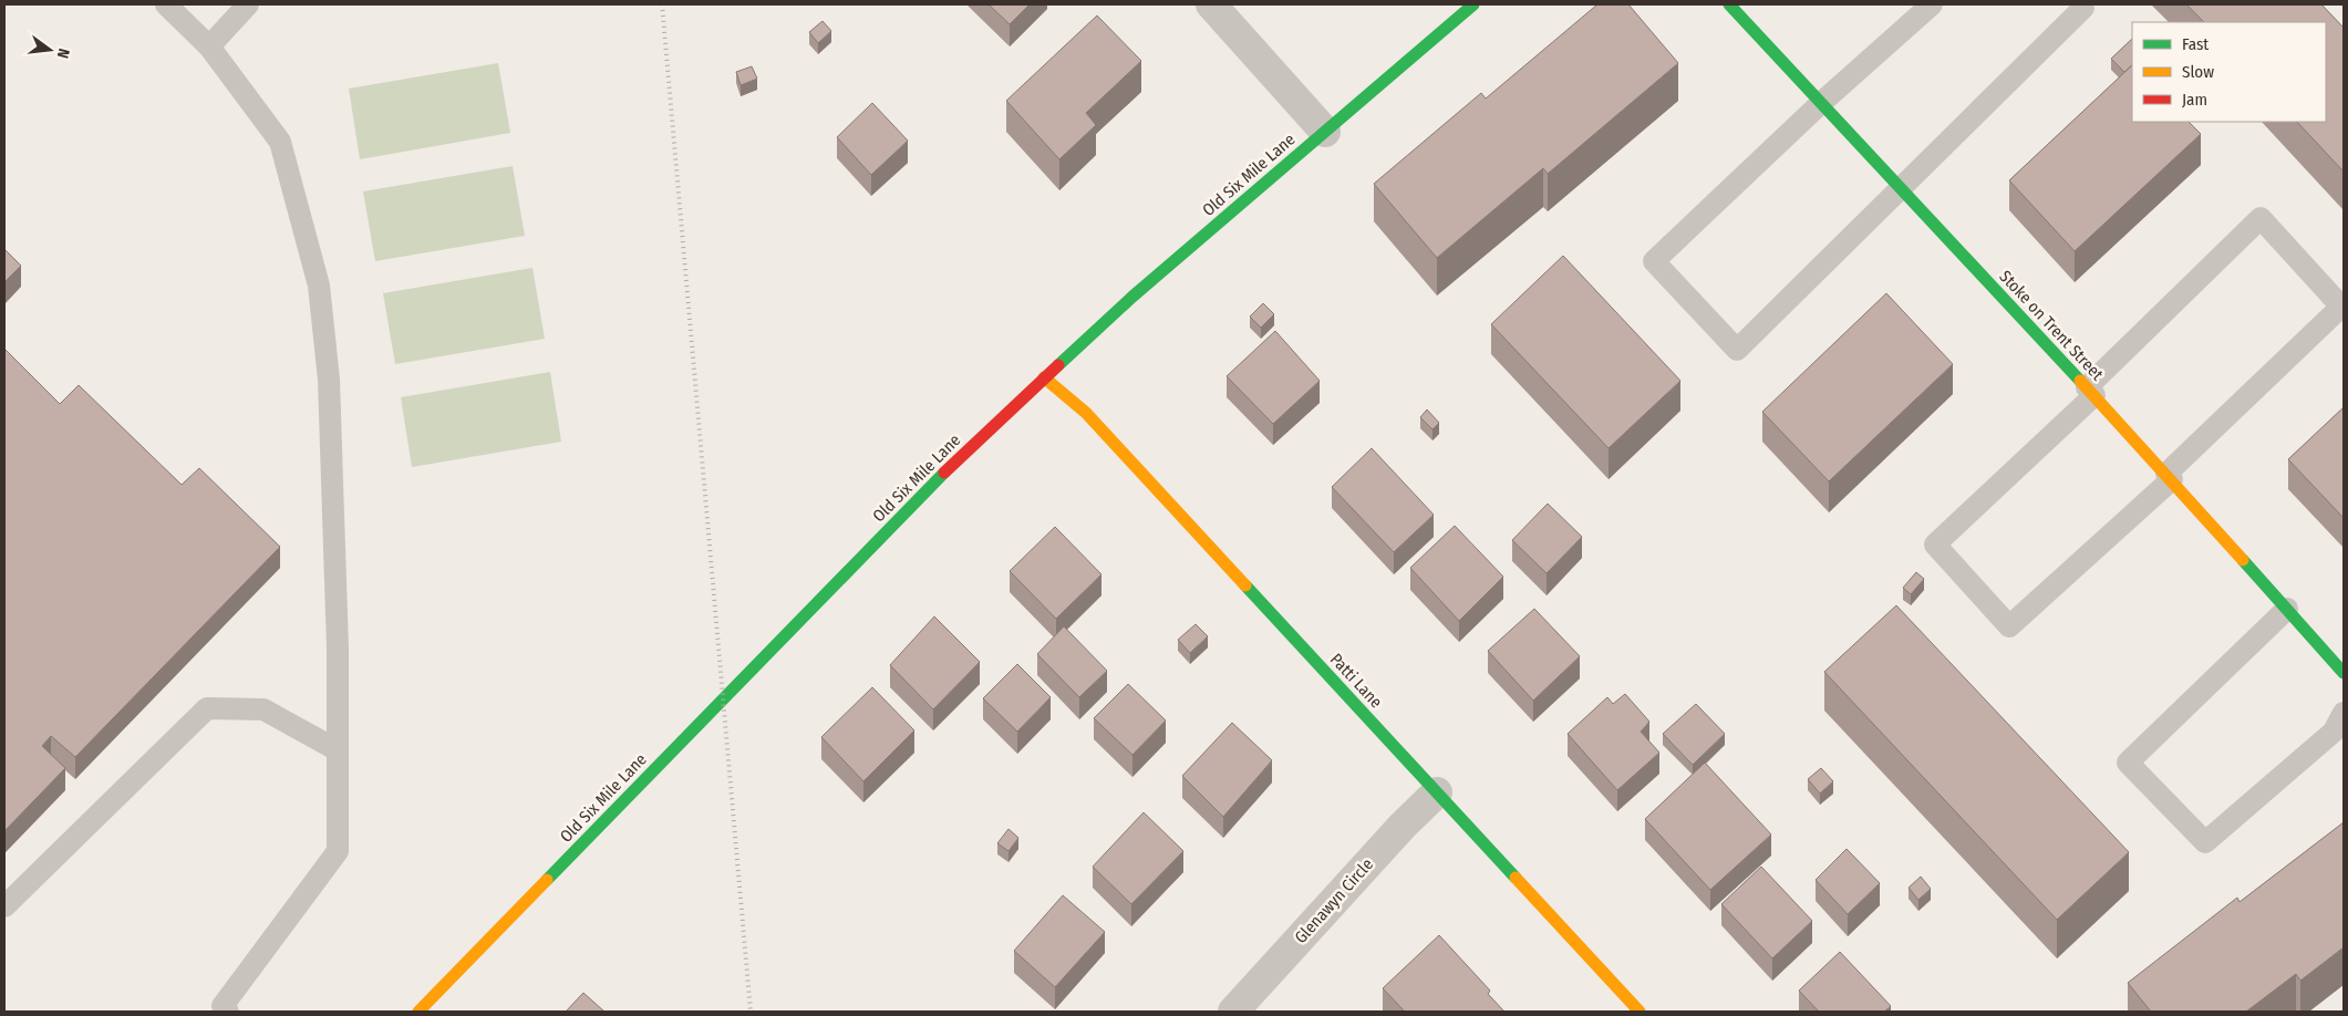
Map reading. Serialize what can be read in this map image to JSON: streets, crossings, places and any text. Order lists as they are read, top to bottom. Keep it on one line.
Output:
{"streets":{"street":["Old Six Mile Lane","Stoke on Trent Street","Patti Lane","Glenawyn Circle"]},"crossings":[["Old Six Mile Lane","Patti Lane"],["Patti Lane","Glenawyn Circle"]],"legend":["Fast","Slow","Jam"],"north":"right"}
